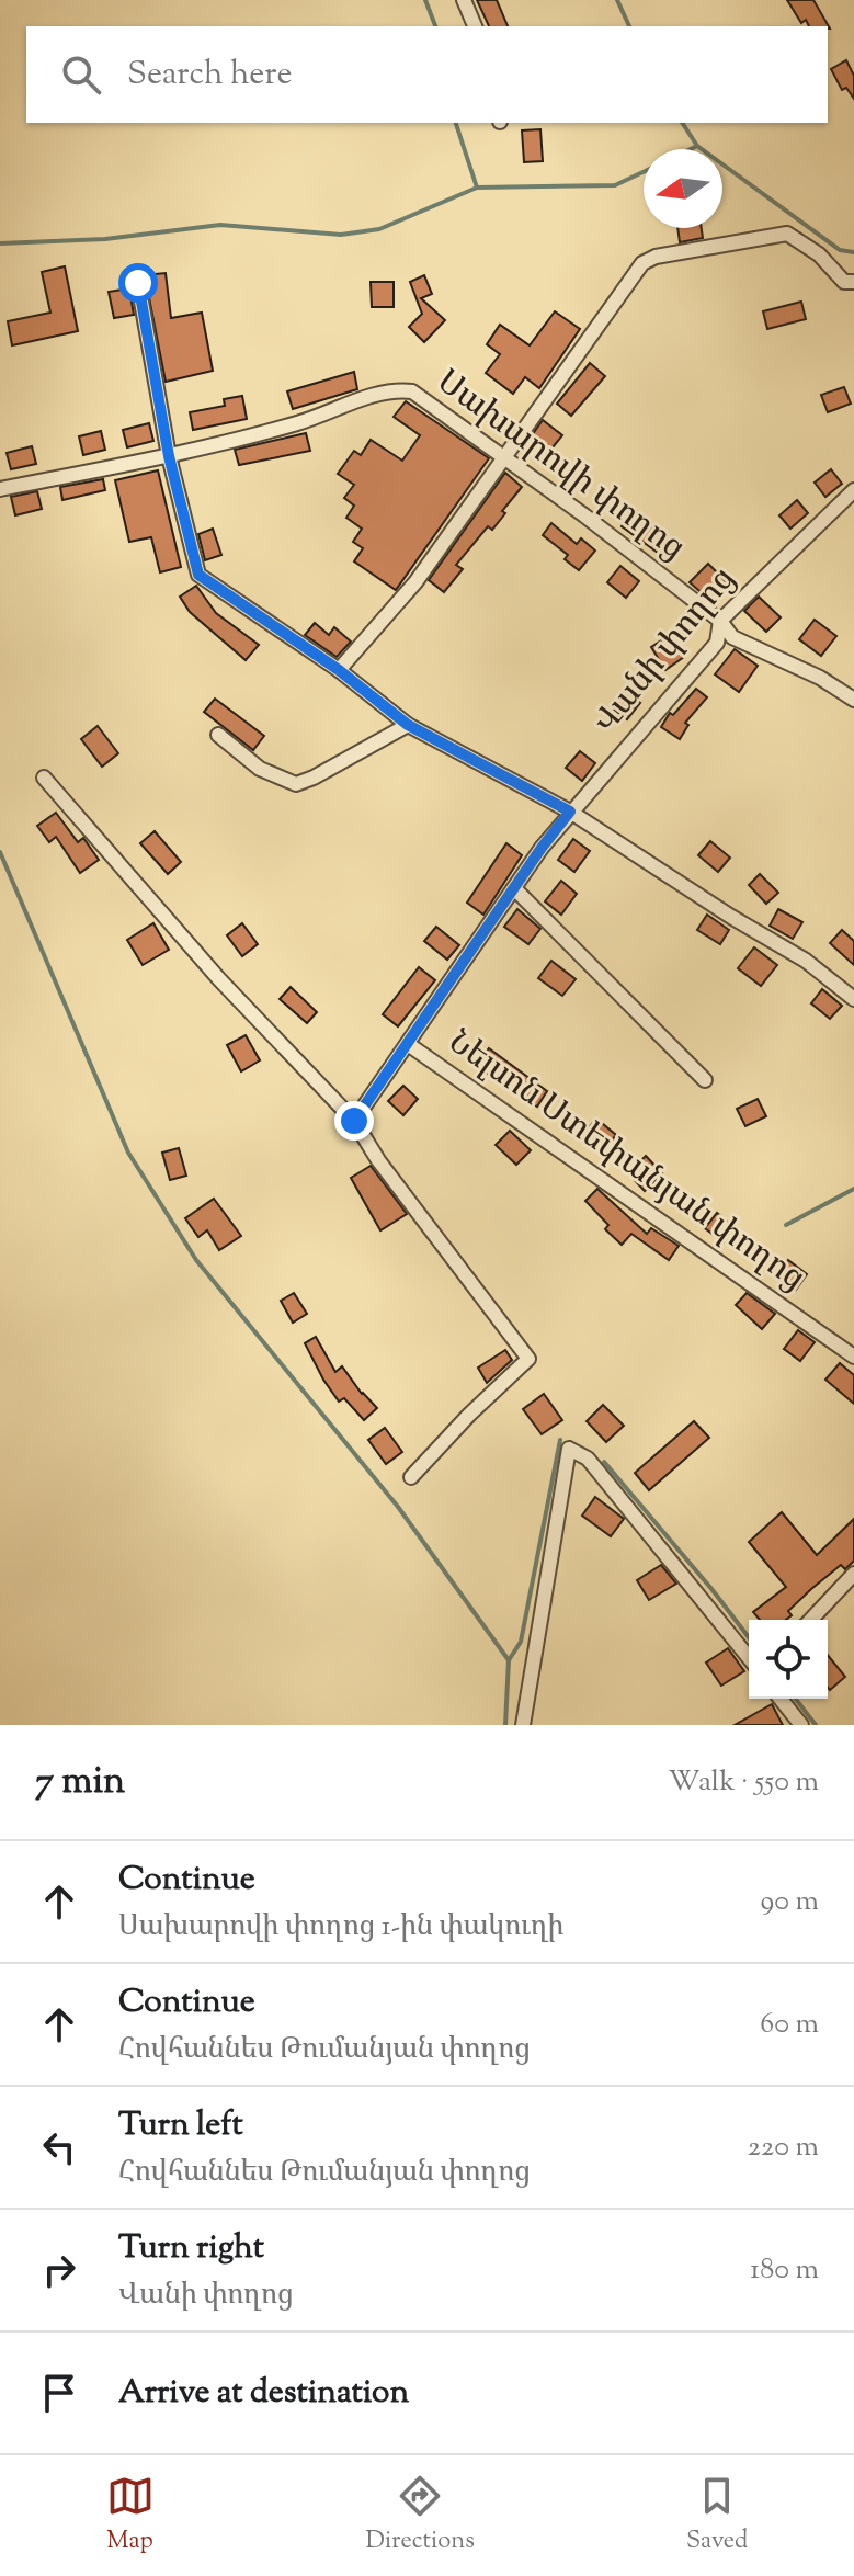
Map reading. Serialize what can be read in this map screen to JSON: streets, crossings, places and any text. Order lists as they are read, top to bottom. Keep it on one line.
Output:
{"streets":{"street":["Սախարովի փողոց","Վանի փողոց","Նելսոն Ստեփանյան փողոց"]},"crossings":[["Սախարովի փողոց","Վանի փողոց"],["Վանի փողոց","Նելսոն Ստեփանյան փողոց"]],"north":"left","page":{"search":"Search here","heading":["7 min","Walk · 550 m"],"list":[["Continue","Սախարովի փողոց 1-ին փակուղի","90 m"],["Continue","Հովհաննես Թումանյան փողոց","60 m"],["Turn left","Հովհաննես Թումանյան փողոց","220 m"],["Turn right","Վանի փողոց","180 m"],"Arrive at destination"],"nav":["Map","Directions","Saved"]}}
